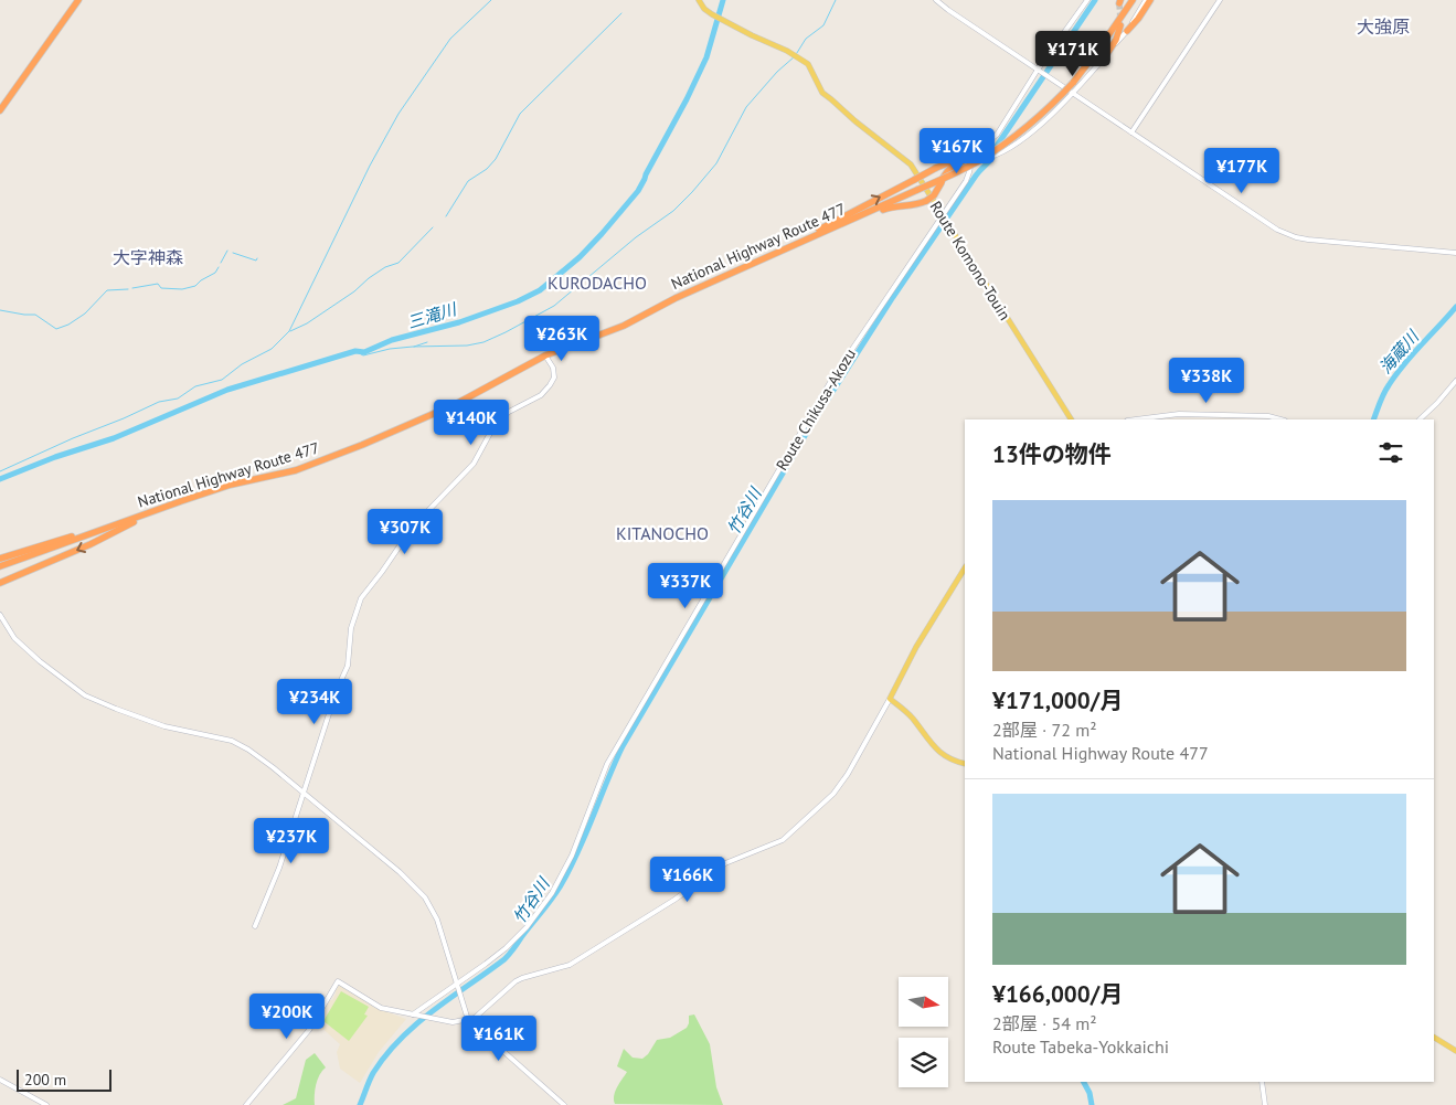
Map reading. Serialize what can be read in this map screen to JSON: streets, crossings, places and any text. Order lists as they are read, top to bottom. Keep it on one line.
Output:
{"streets":{"highway":["National Highway Route 477"],"main road":["Route Komono-Touin","Route Chikusa-Akozu"]},"crossings":[["Route Komono-Touin","Route Chikusa-Akozu"]],"districts":["大強原","大字神森","KURODACHO","KITANOCHO"],"water":["三滝川","海蔵川","竹谷川"],"scale_bar":"200 m","north":"right","page":{"price":["¥171K","¥167K","¥177K","¥263K","¥338K","¥140K","¥307K","¥337K","¥234K","¥237K","¥166K","¥200K","¥161K"],"heading":"13件の物件","list":[{"name":"¥171,000/月","note":"2部屋 · 72 m² · National Highway Route 477"},{"name":"¥166,000/月","note":"2部屋 · 54 m² · Route Tabeka-Yokkaichi"}],"scale":"200 m"}}
